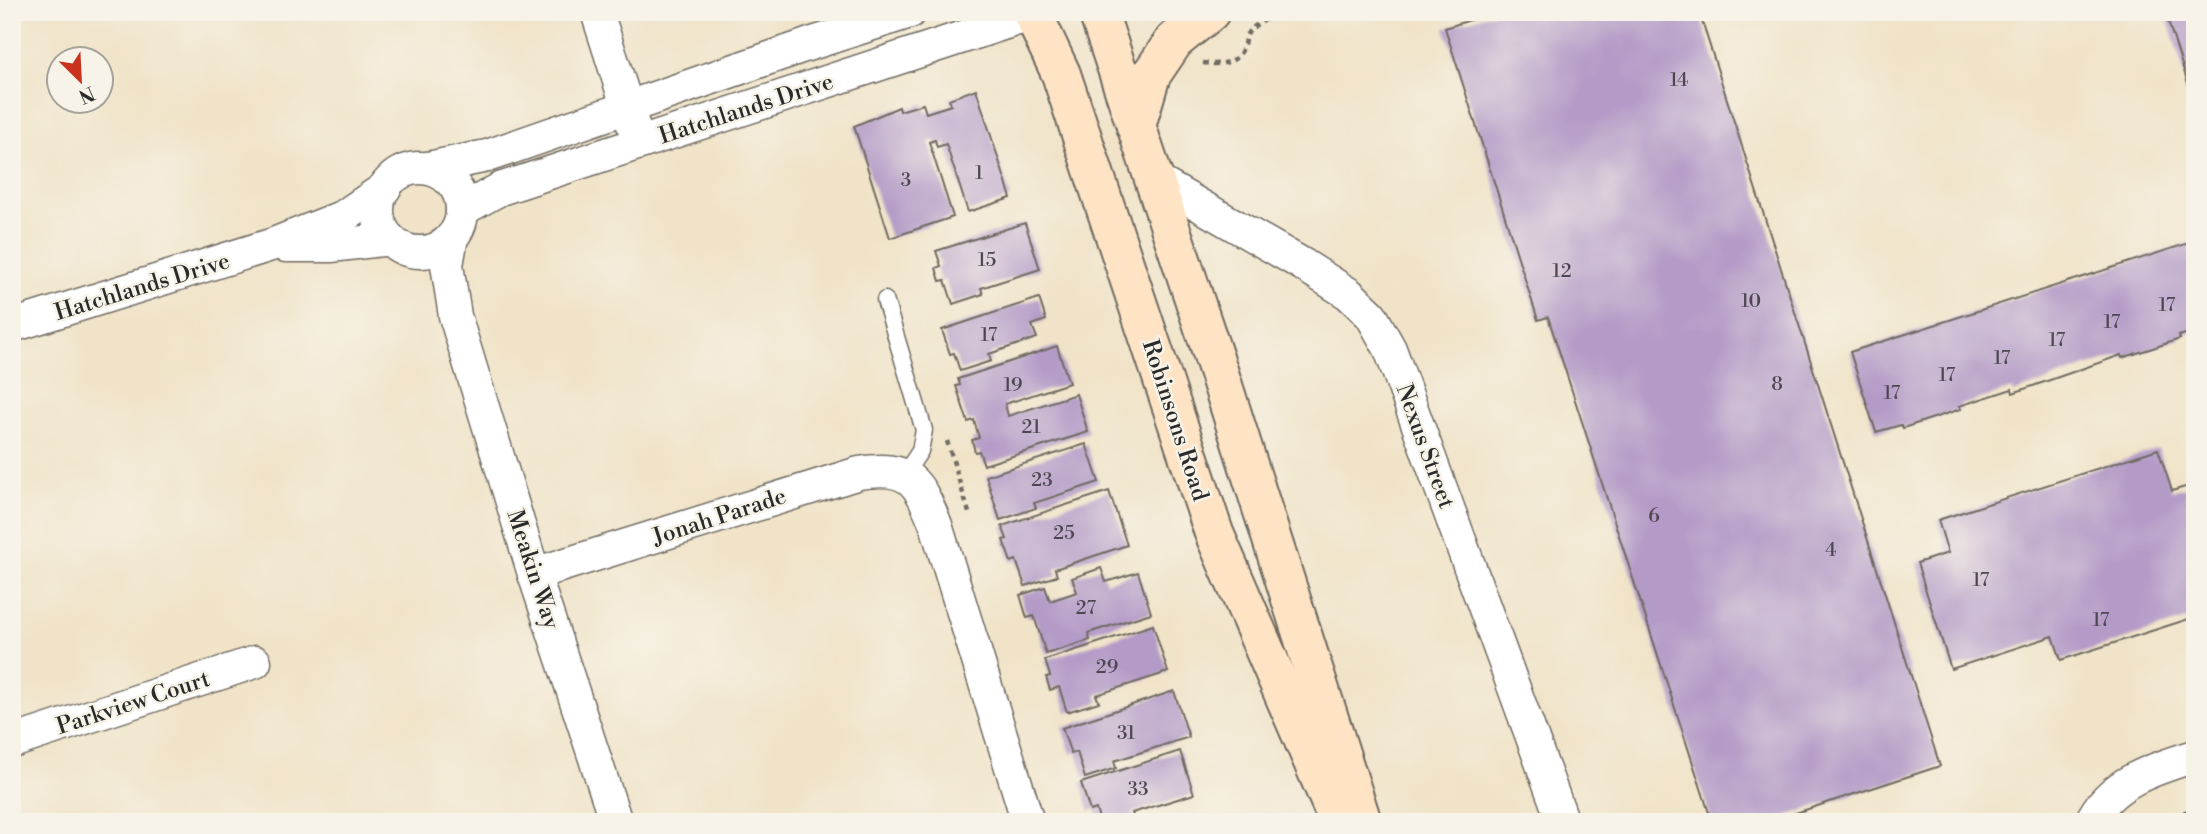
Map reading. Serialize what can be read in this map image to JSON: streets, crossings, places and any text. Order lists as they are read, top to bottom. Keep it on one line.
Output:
{"streets":{"main road":["Robinsons Road"],"street":["Hatchlands Drive","Nexus Street","Jonah Parade","Meakin Way","Parkview Court"]},"crossings":[["Hatchlands Drive","Robinsons Road"],["Hatchlands Drive","Meakin Way"],["Jonah Parade","Meakin Way"]],"house_numbers":["14","1","3","15","12","10","17","17","17","17","17","17","8","19","17","21","23","6","25","4","17","27","17","29","31","33"],"north":"bottom right"}
